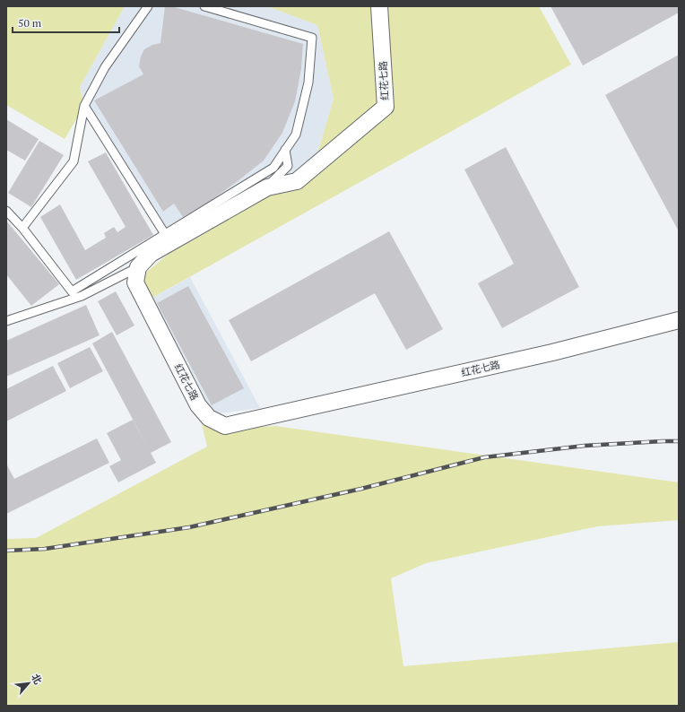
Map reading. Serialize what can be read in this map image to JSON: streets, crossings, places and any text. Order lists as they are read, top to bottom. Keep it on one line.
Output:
{"streets":{"street":["红花七路"]},"scale_bar":"50 m","north":"top right"}
